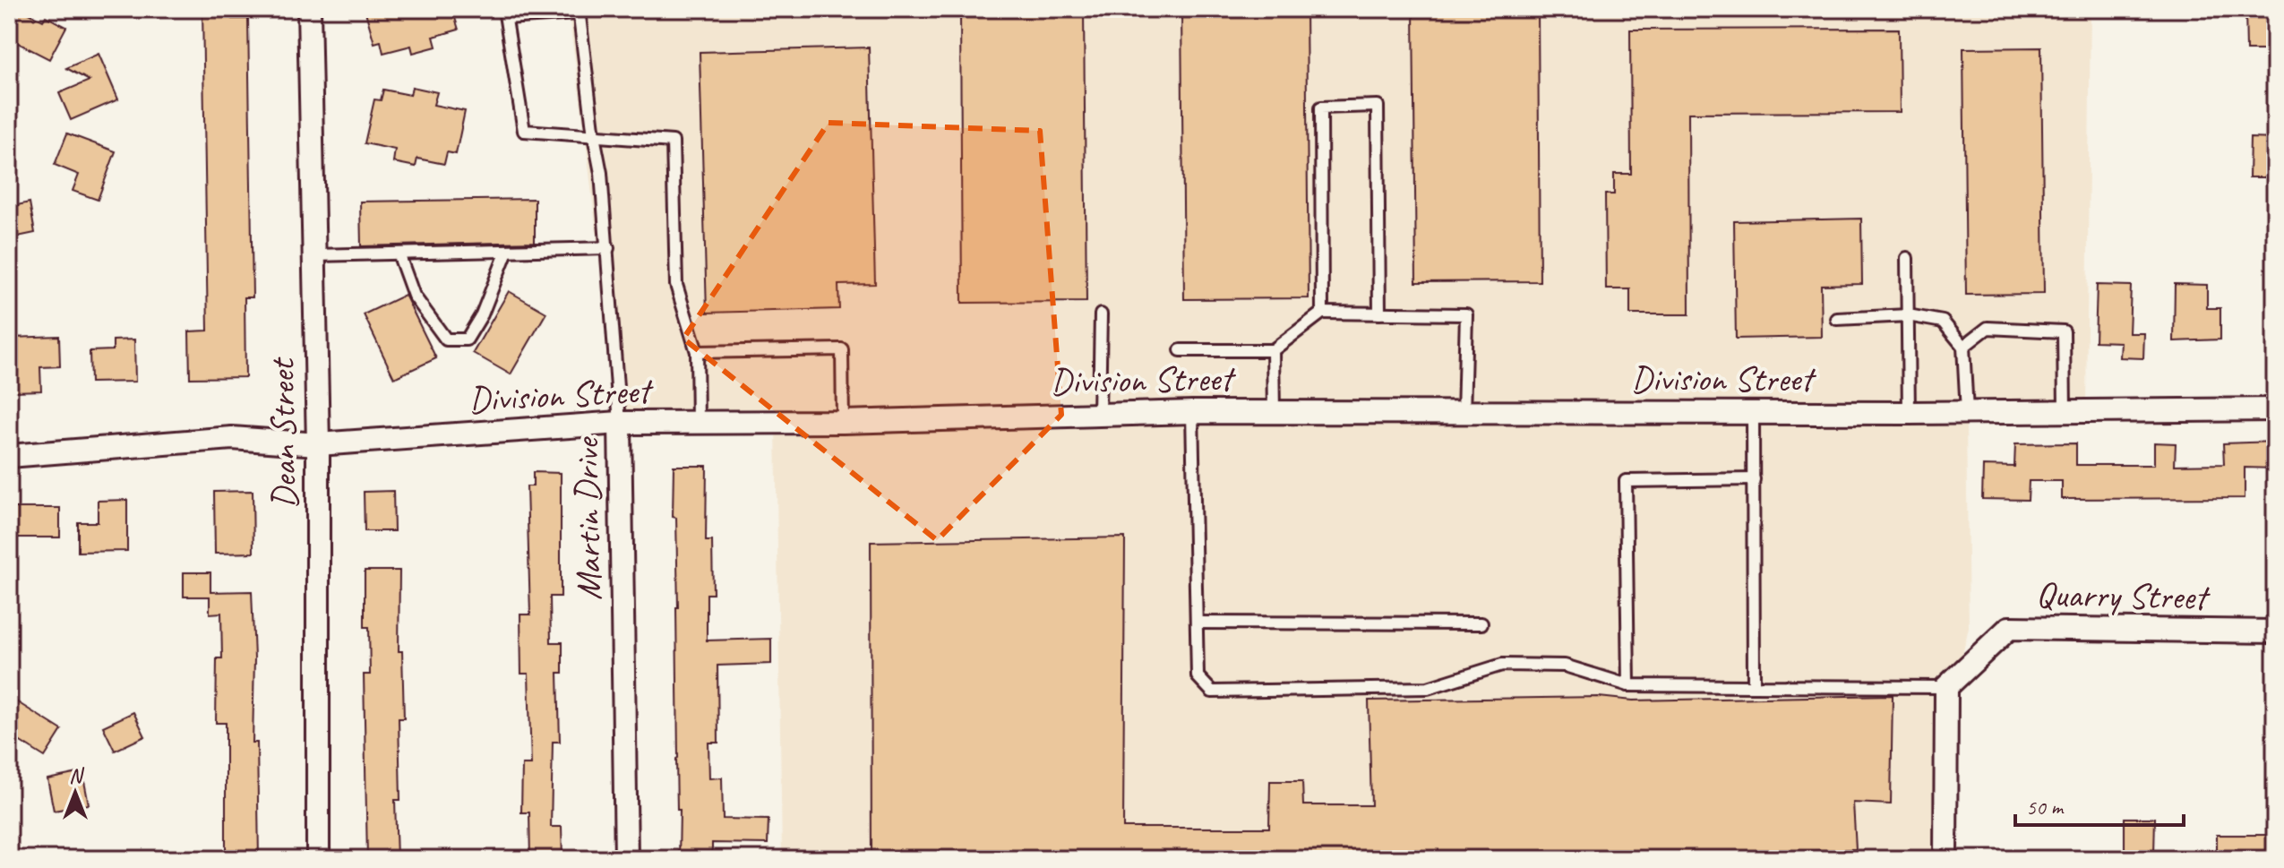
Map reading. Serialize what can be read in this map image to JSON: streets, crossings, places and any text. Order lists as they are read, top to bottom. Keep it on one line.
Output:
{"streets":{"street":["Division Street","Dean Street","Martin Drive","Quarry Street"]},"crossings":[["Division Street","Dean Street"],["Division Street","Martin Drive"]],"scale_bar":"50 m","north":"top"}
